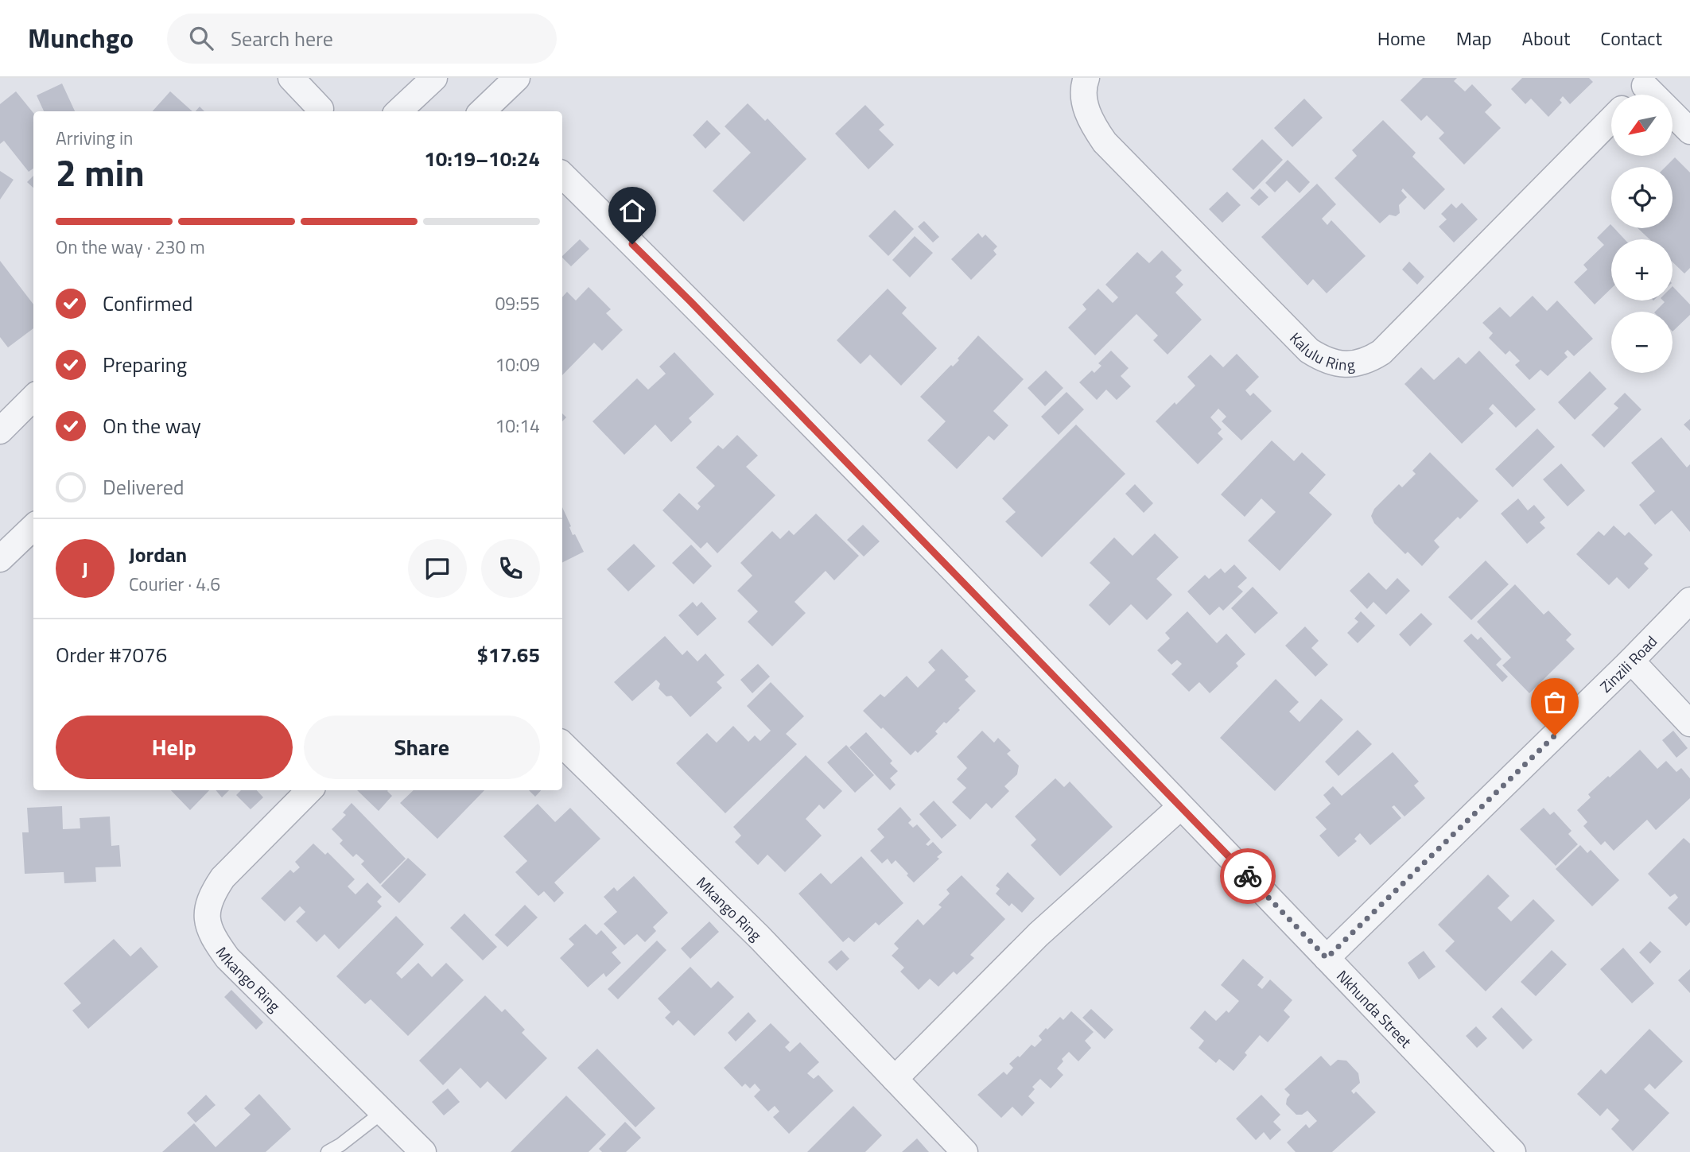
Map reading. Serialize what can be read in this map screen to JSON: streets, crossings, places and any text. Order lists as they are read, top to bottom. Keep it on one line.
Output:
{"streets":{"street":["Kalulu Ring","Zinzili Road","Mkango Ring","Nkhunda Street"]},"crossings":[["Zinzili Road","Nkhunda Street"]],"north":"bottom left","page":{"header":"Munchgo","search":"Search here","nav":["Home","Map","About","Contact"],"map_buttons":["+","−"],"heading":["2 min","Arriving in","10:19–10:24"],"panel":["Jordan","Courier · 4.6","Order #7076","$17.65"],"bar":"On the way · 230 m","list":[["Confirmed","09:55"],["Preparing","10:09"],["On the way","10:14"],"Delivered"],"round":"J","buttons":["Help","Share"]}}
